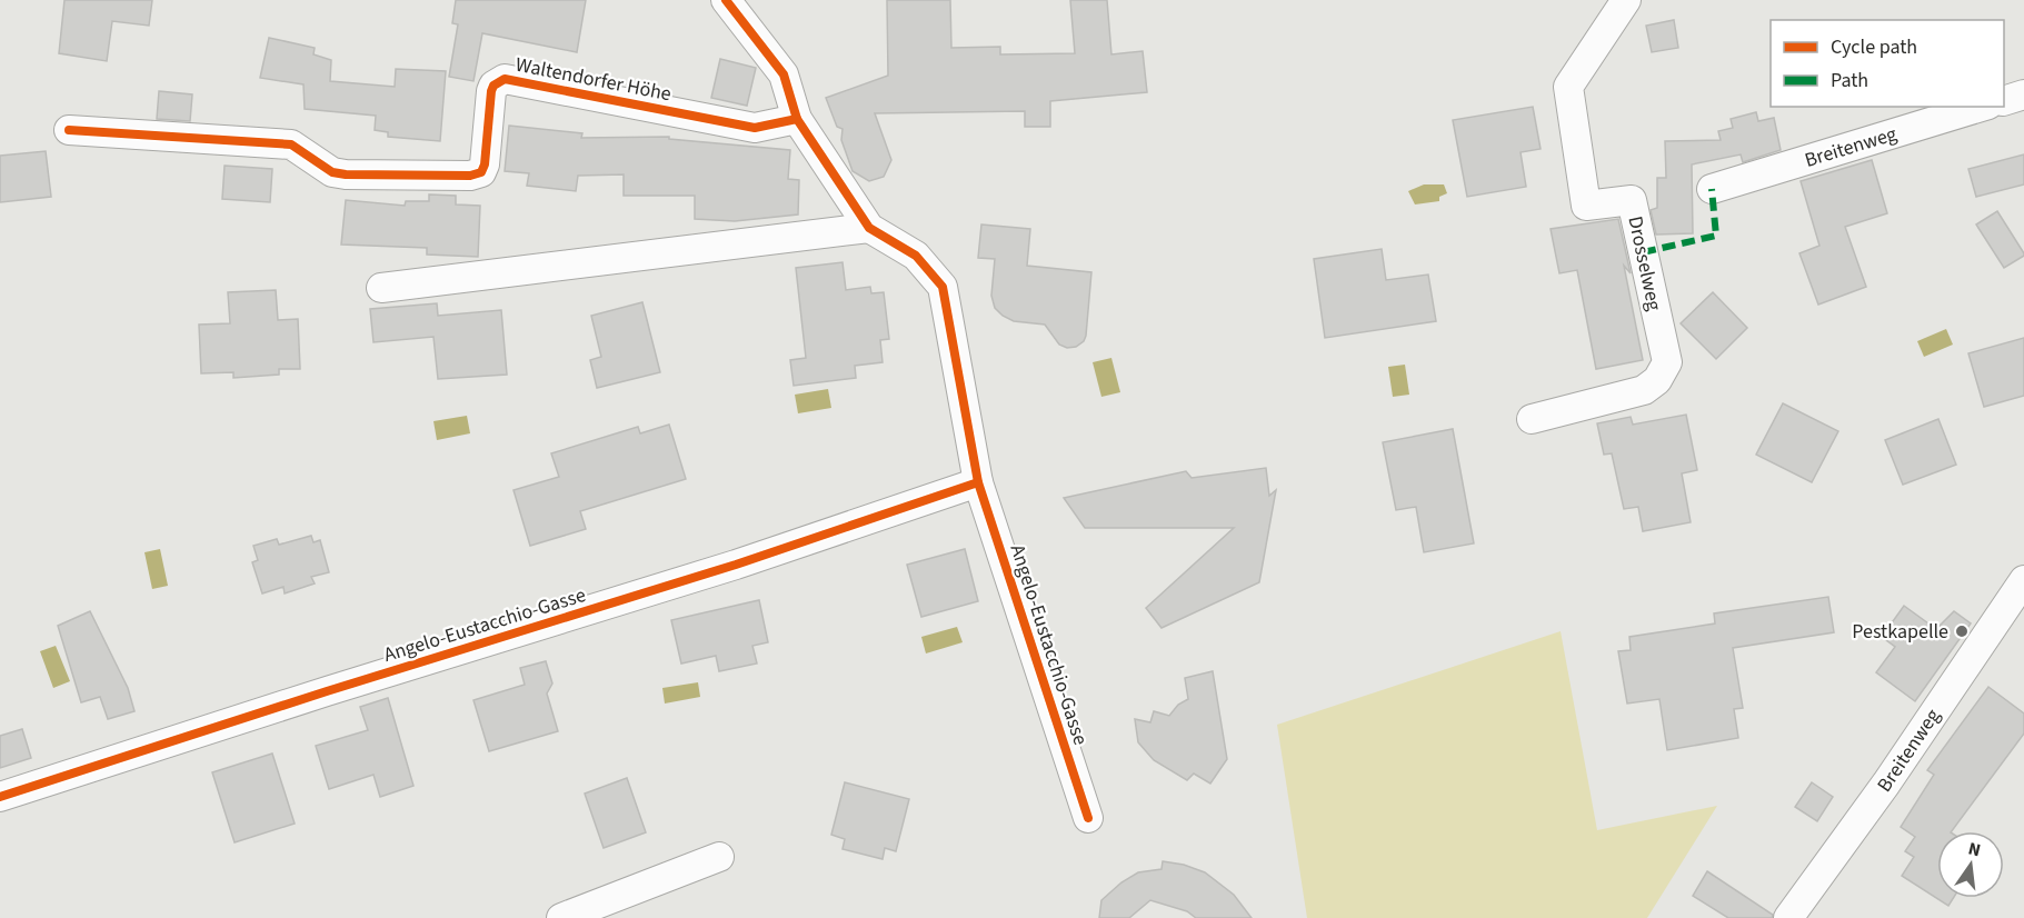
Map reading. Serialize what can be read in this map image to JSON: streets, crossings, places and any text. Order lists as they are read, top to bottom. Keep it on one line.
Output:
{"streets":{"street":["Waltendorfer Höhe","Breitenweg","Drosselweg","Angelo-Eustacchio-Gasse"]},"places":["Pestkapelle"],"legend":["Cycle path","Path"],"north":"top"}
